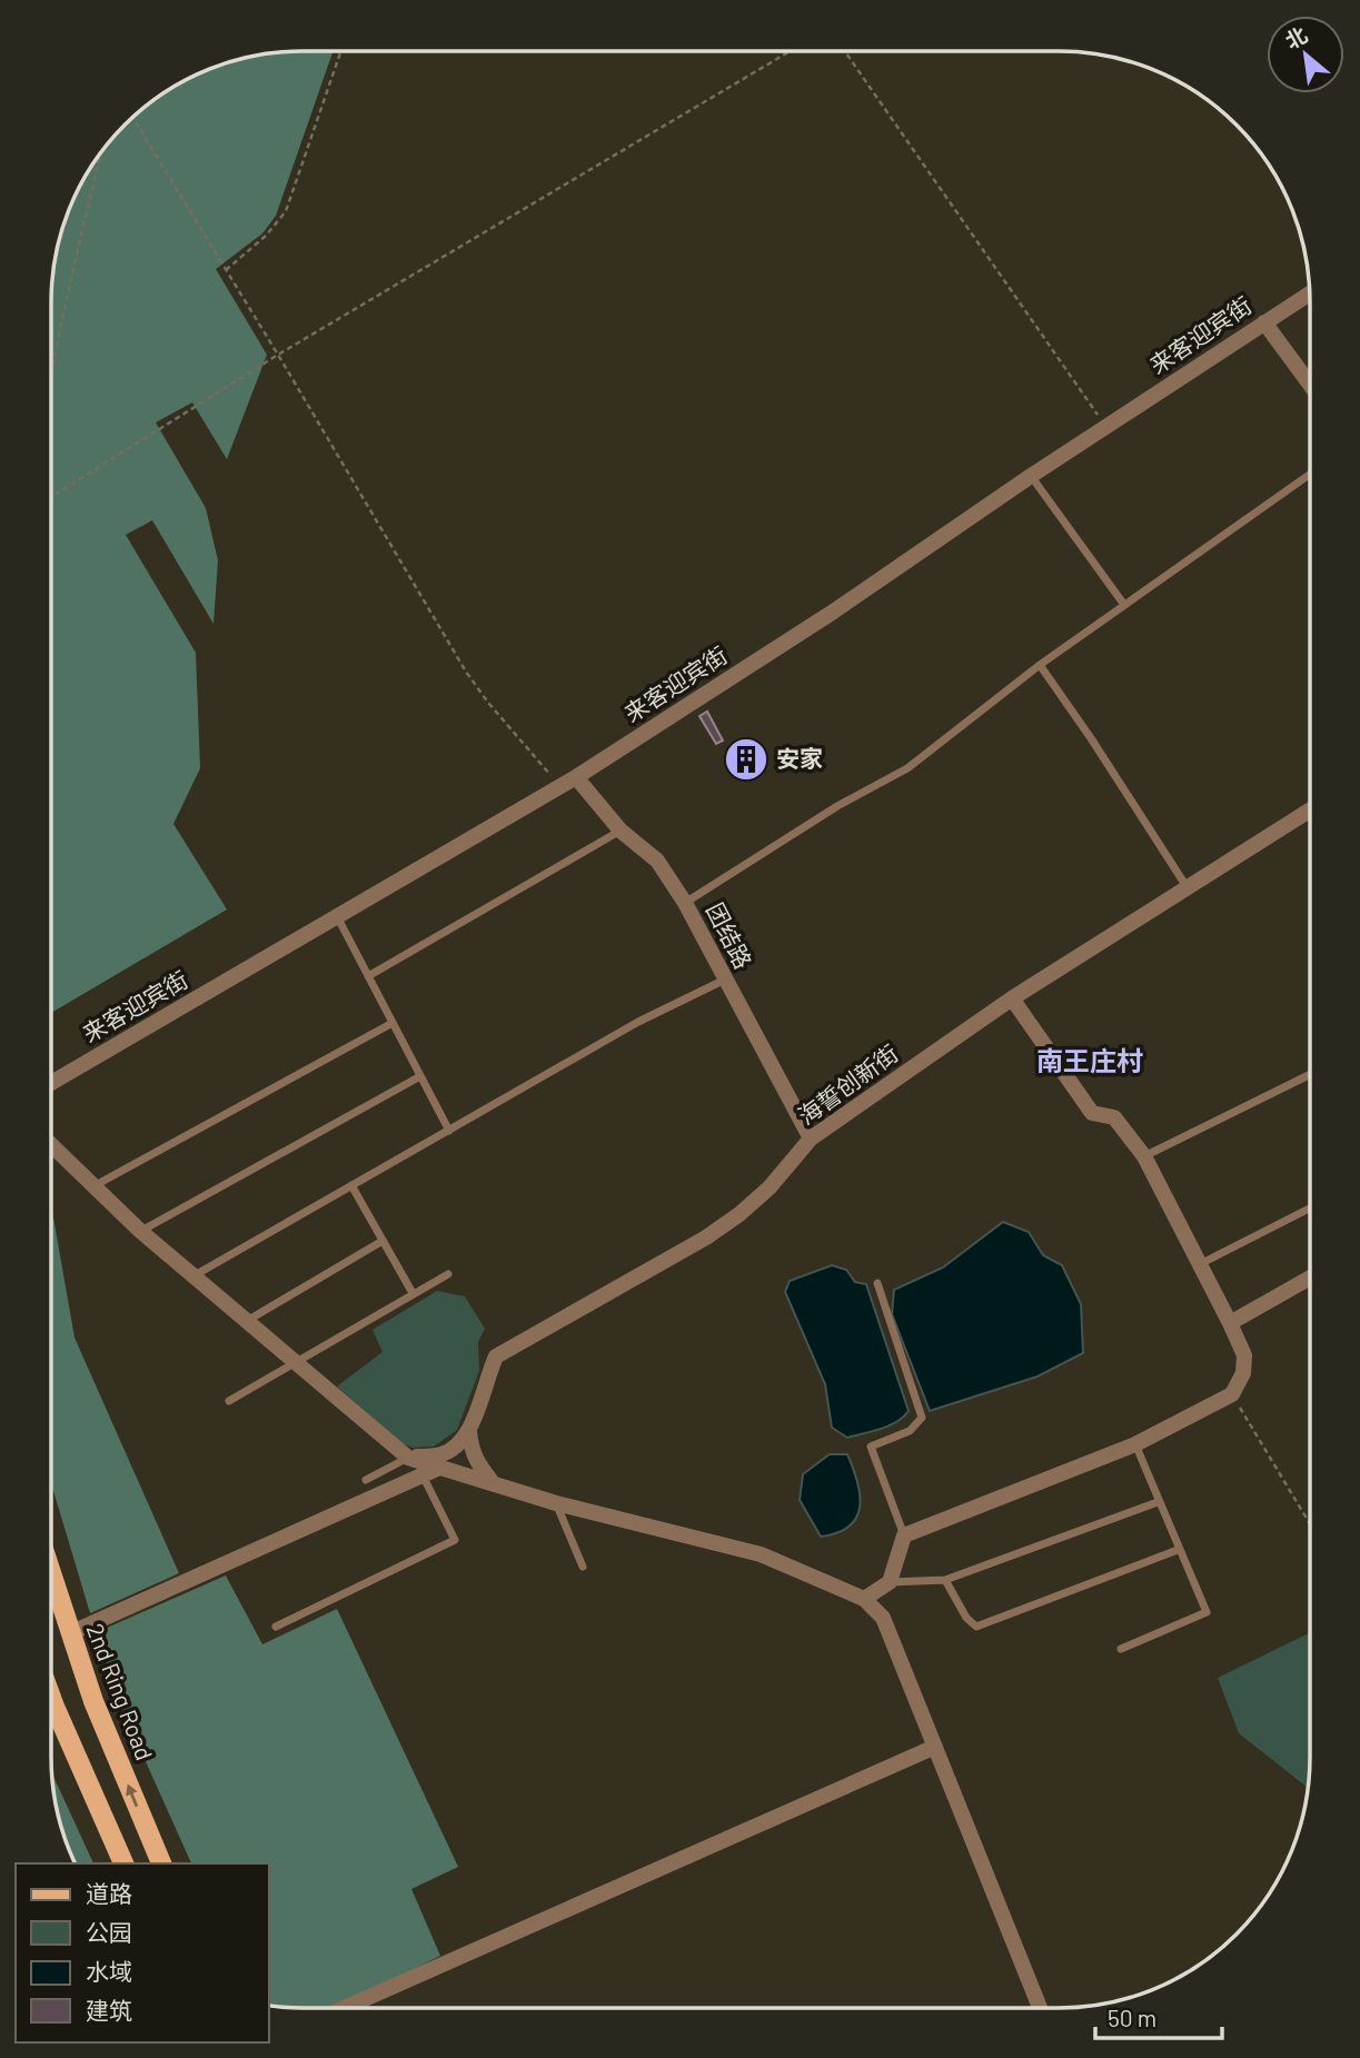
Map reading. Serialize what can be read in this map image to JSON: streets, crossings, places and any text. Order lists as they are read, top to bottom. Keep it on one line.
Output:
{"streets":{"main road":["2nd Ring Road"],"street":["来客迎宾街","团结路","海誓创新街"]},"crossings":[["来客迎宾街","团结路"],["团结路","海誓创新街"]],"districts":["南王庄村"],"places":{"building":["安家"]},"legend":["道路","公园","水域","建筑"],"scale_bar":"50 m","north":"top left"}
